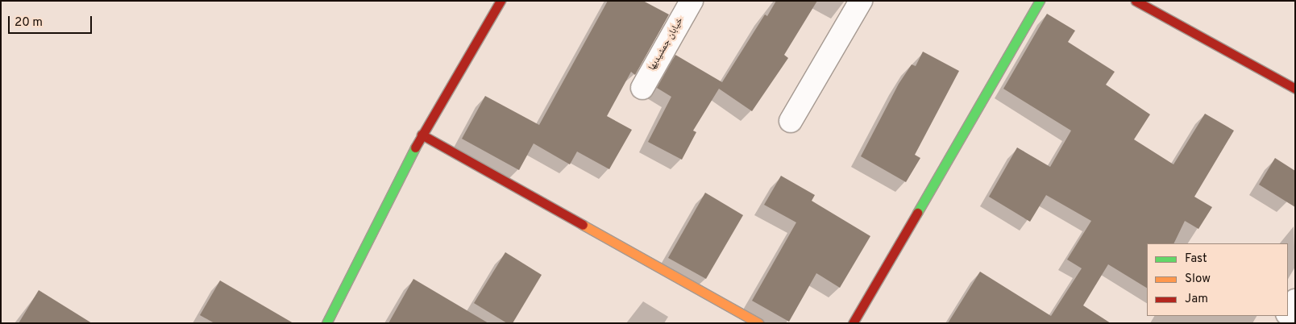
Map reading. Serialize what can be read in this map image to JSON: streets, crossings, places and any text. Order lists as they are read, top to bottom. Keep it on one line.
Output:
{"streets":{"street":["خیابان جمشیدیها"]},"legend":["Fast","Slow","Jam"],"scale_bar":"20 m"}
